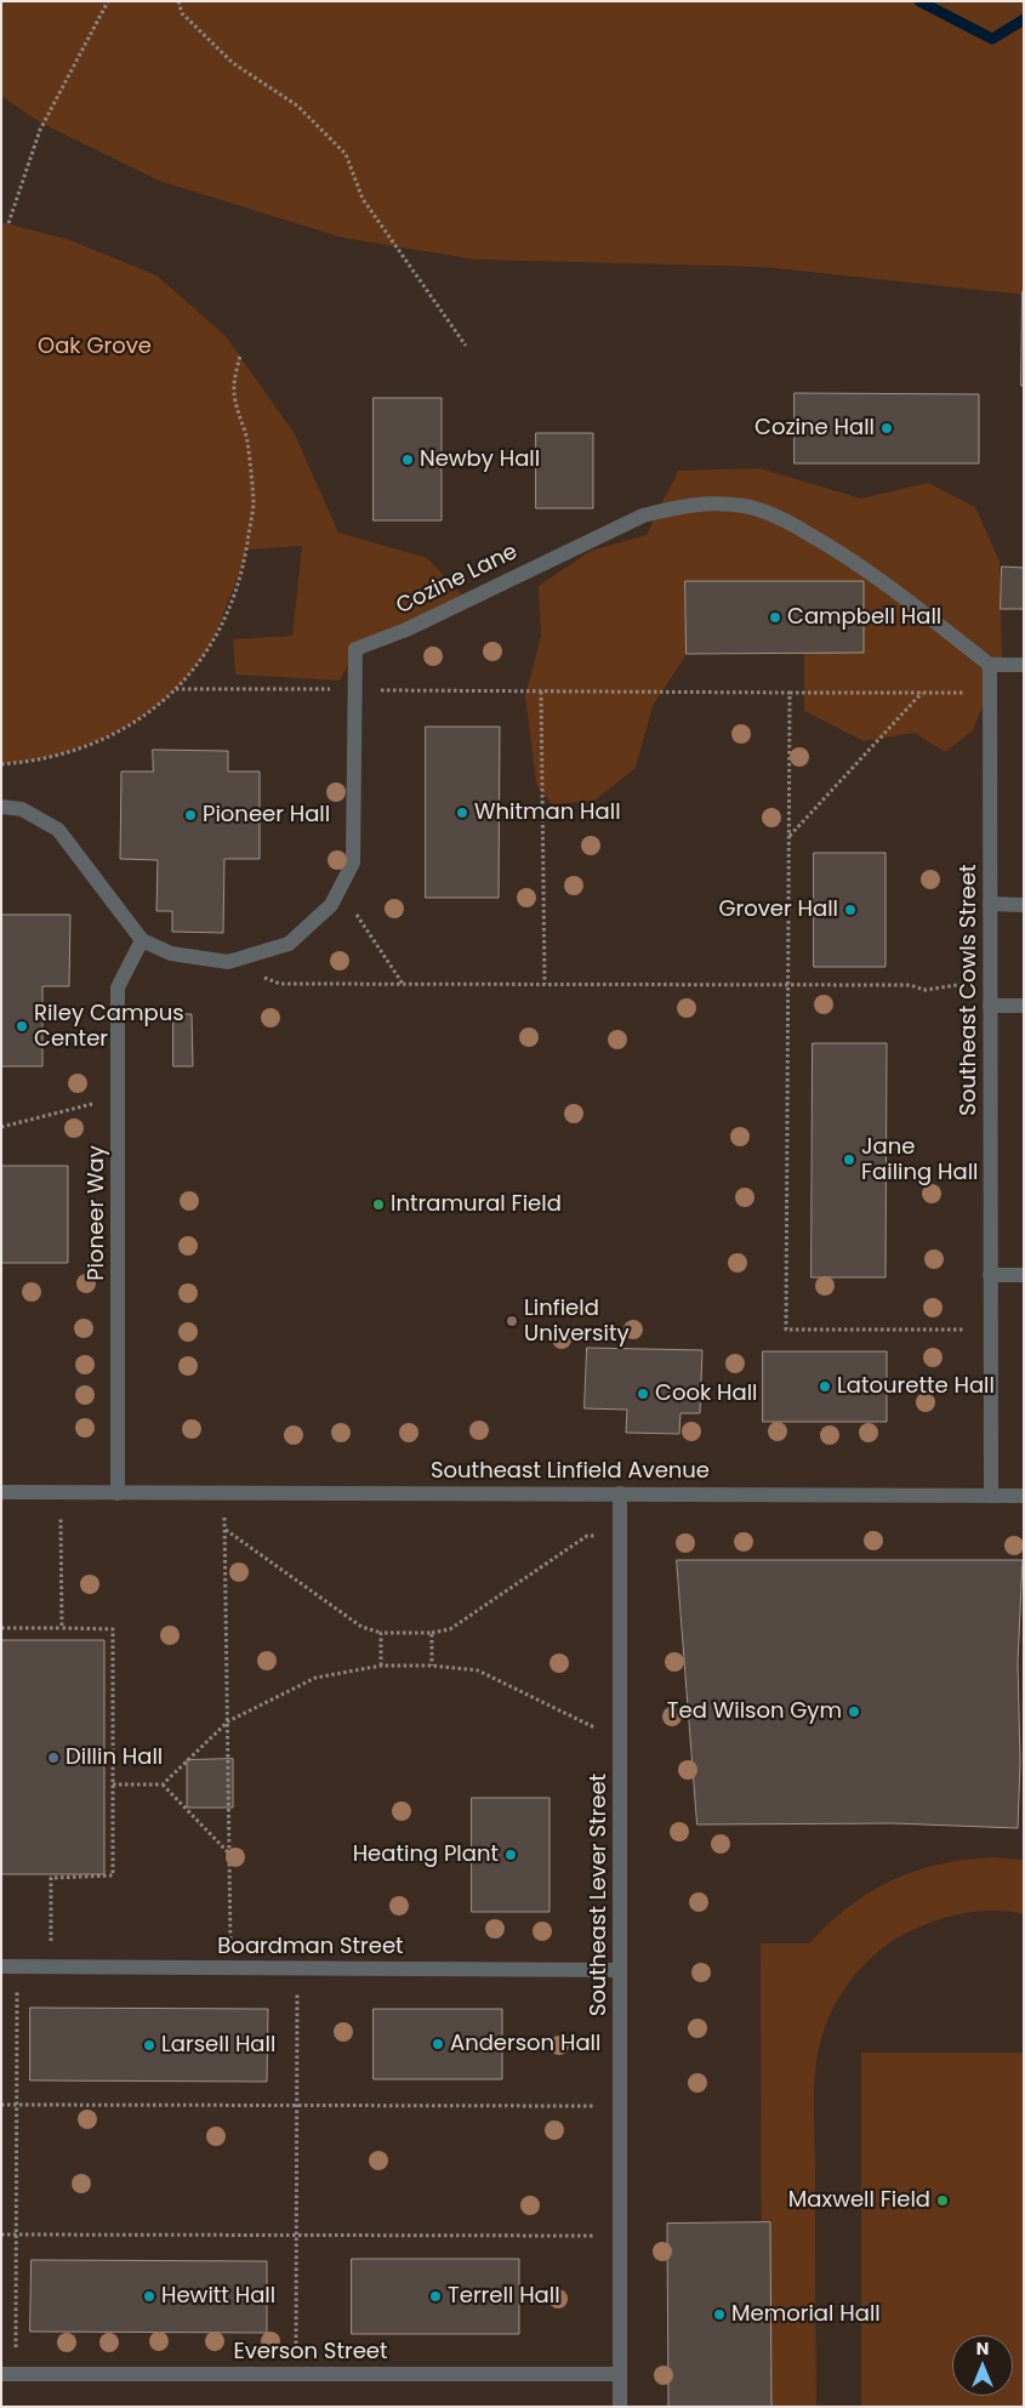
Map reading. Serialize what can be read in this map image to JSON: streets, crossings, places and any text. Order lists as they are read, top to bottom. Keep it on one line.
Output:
{"streets":{"street":["Cozine Lane","Southeast Cowls Street","Pioneer Way","Southeast Linfield Avenue","Southeast Lever Street","Boardman Street","Everson Street"]},"crossings":[["Cozine Lane","Southeast Cowls Street"],["Cozine Lane","Pioneer Way"],["Southeast Cowls Street","Southeast Linfield Avenue"],["Pioneer Way","Southeast Linfield Avenue"],["Southeast Linfield Avenue","Southeast Lever Street"],["Southeast Lever Street","Boardman Street"],["Southeast Lever Street","Everson Street"]],"parks":["Oak Grove"],"places":["Cozine Hall","Newby Hall","Campbell Hall","Whitman Hall","Pioneer Hall","Grover Hall","Riley Campus Center","Jane Failing Hall","Intramural Field","Linfield University","Latourette Hall","Cook Hall","Ted Wilson Gym","Dillin Hall","Heating Plant","Anderson Hall","Larsell Hall","Maxwell Field","Hewitt Hall","Terrell Hall","Memorial Hall"],"north":"top"}
